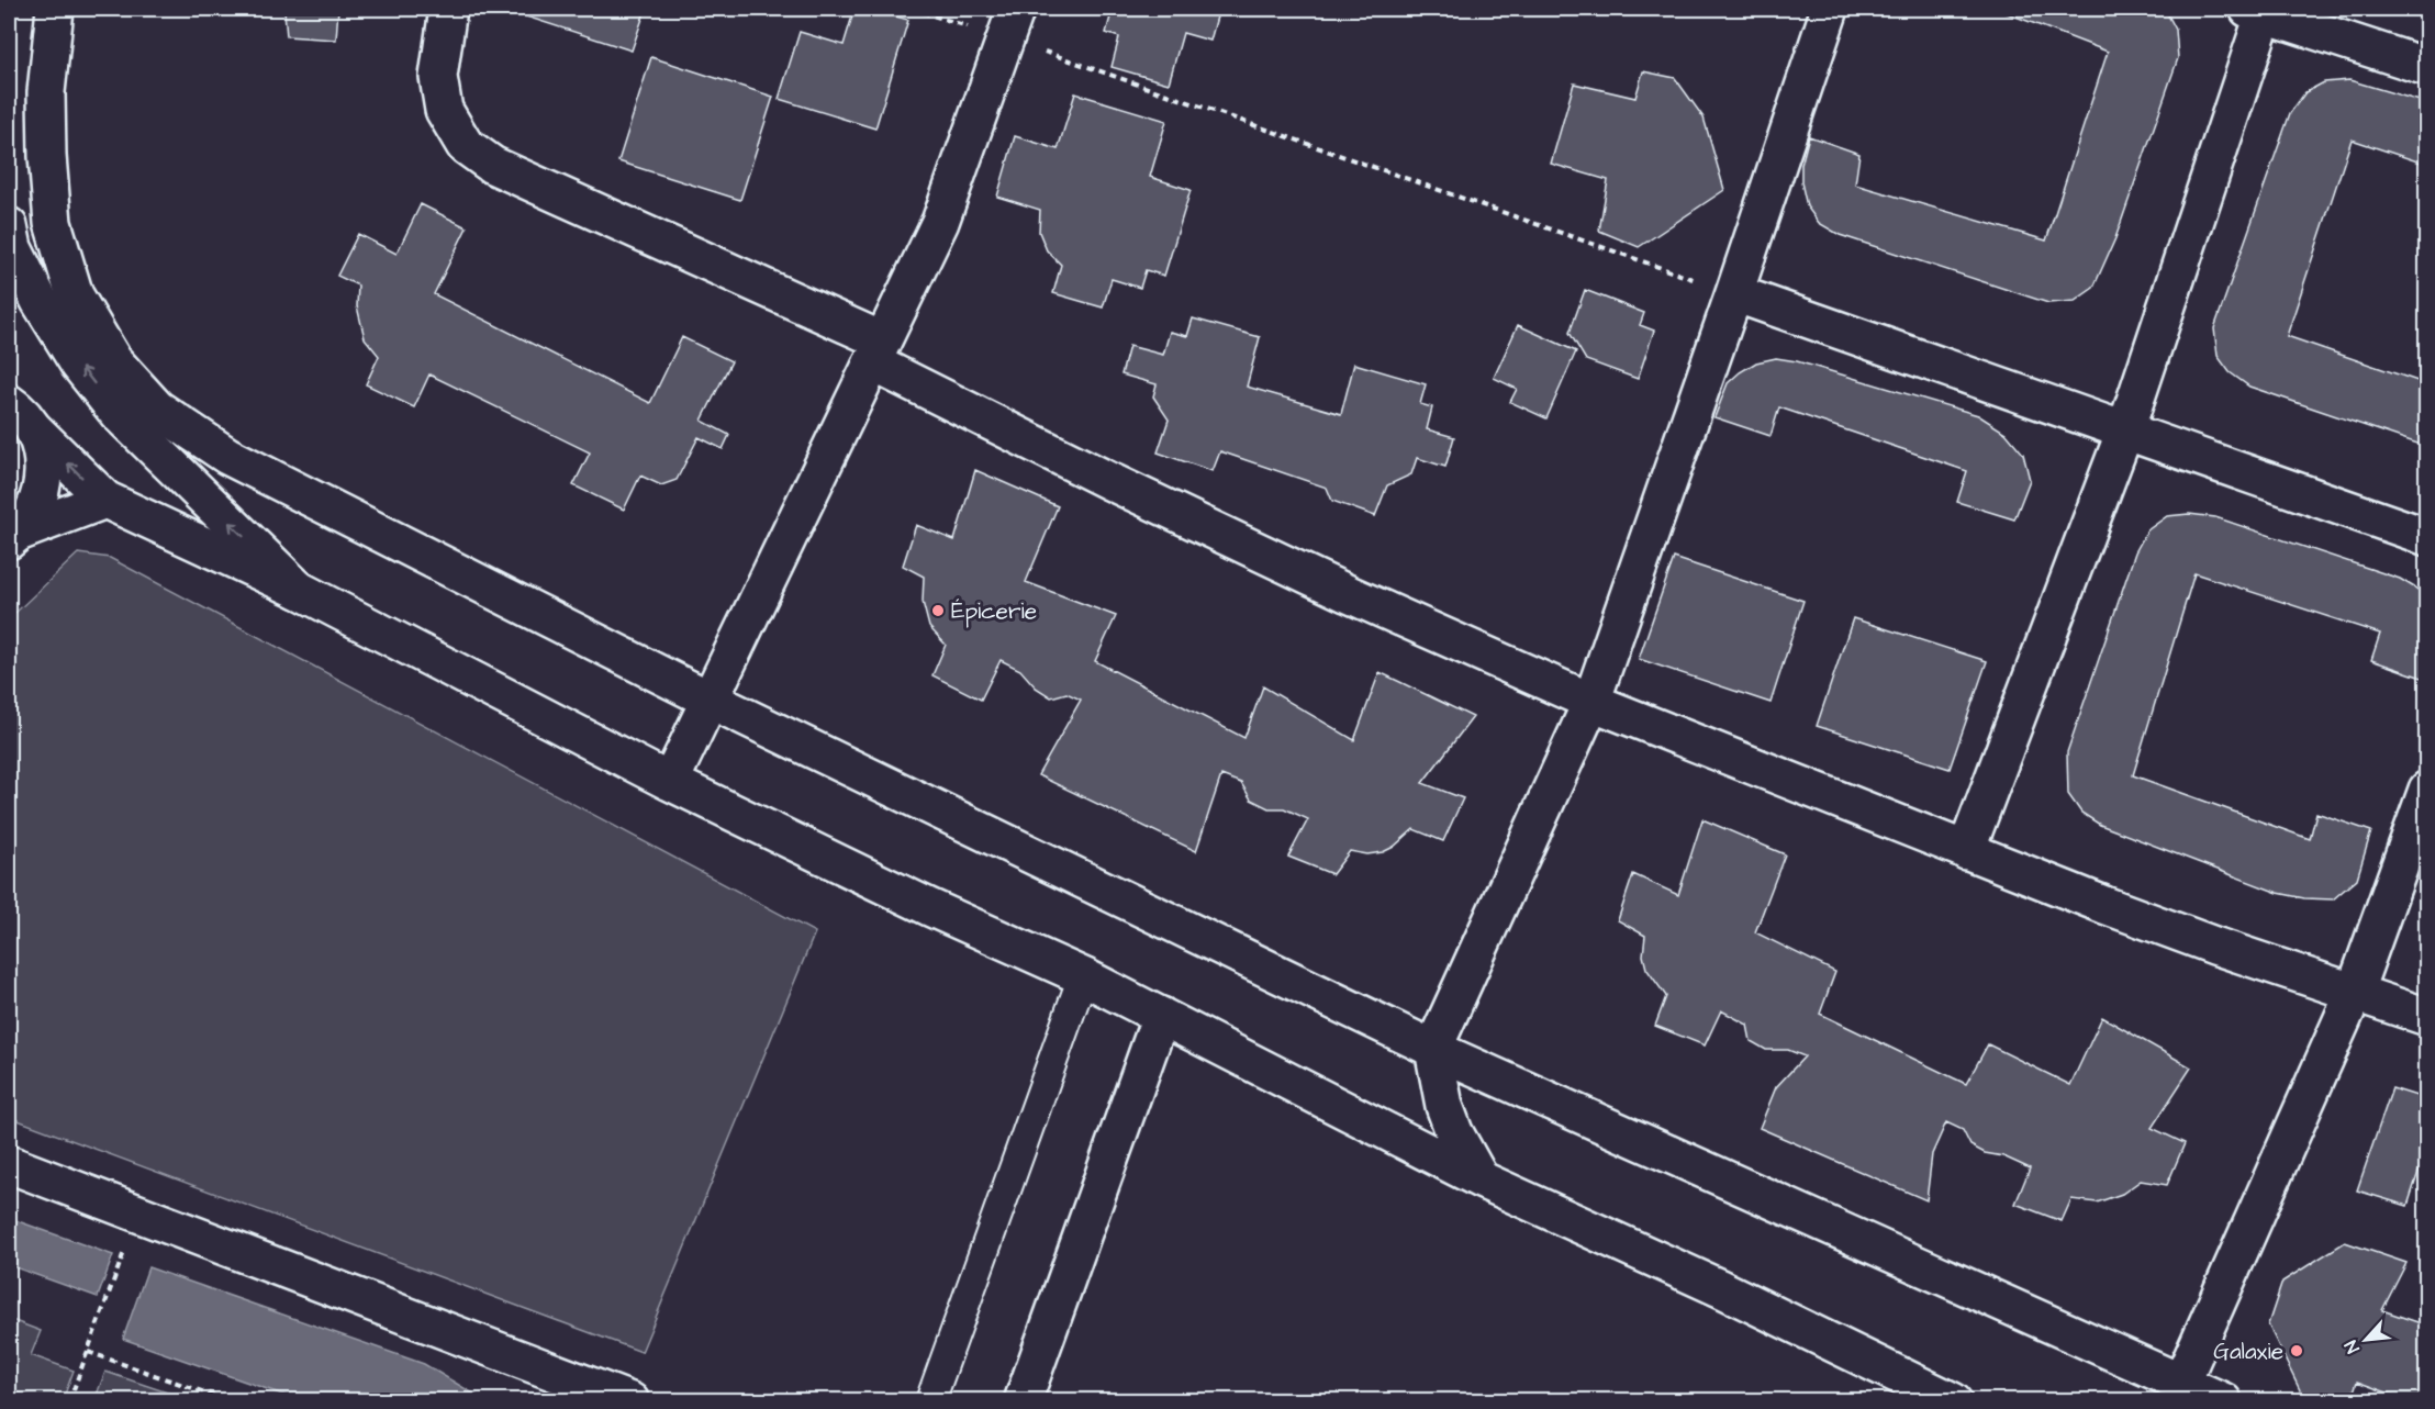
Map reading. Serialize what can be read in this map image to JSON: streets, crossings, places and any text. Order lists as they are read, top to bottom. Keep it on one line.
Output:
{"places":["Épicerie","Galaxie"],"north":"bottom left"}
